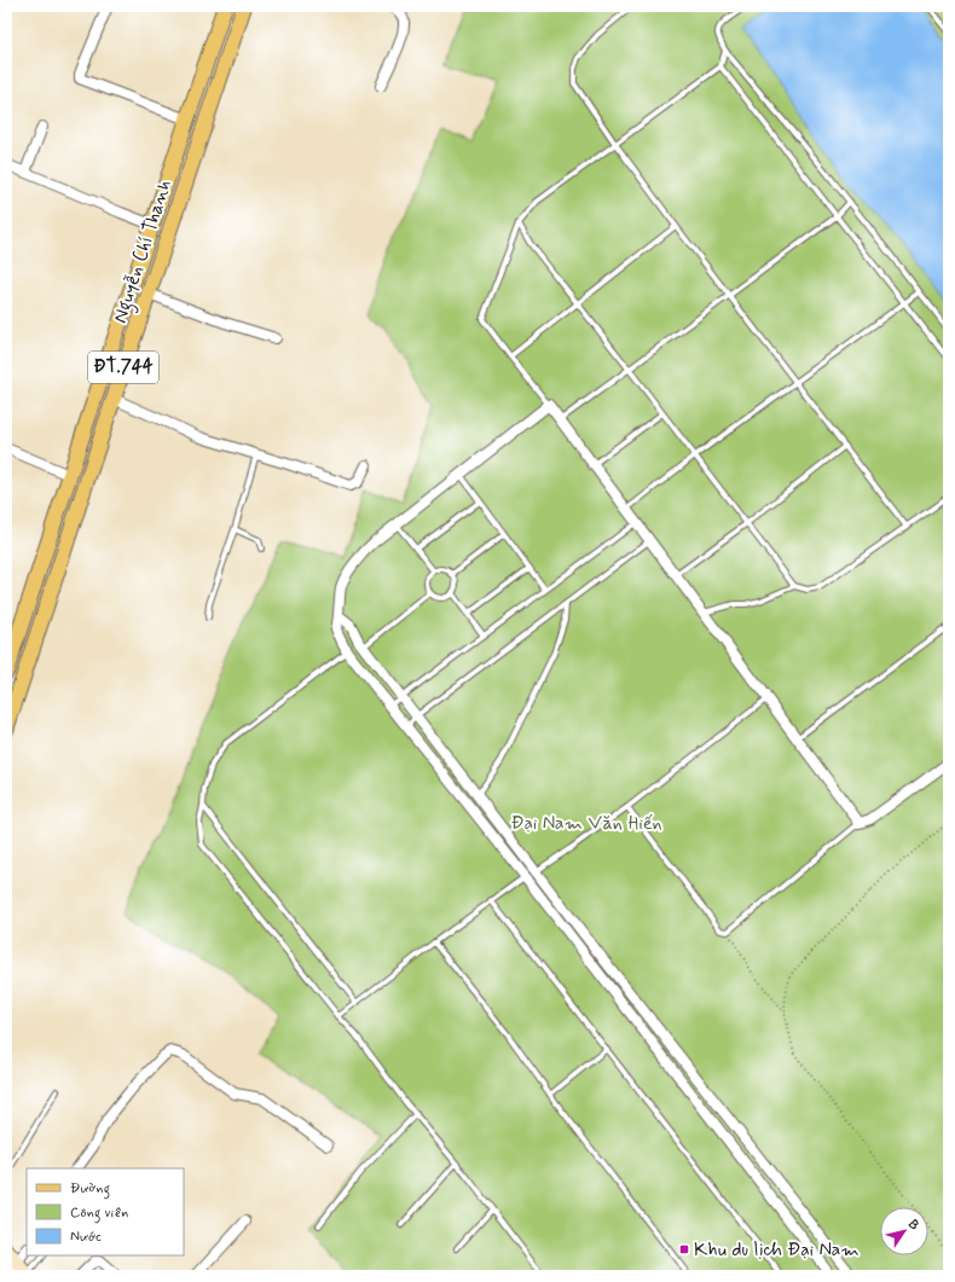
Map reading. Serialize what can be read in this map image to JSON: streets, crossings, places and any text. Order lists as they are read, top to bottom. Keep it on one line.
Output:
{"streets":{"main road":["Nguyễn Chí Thanh","ĐT.744"]},"parks":["Đại Nam Văn Hiến"],"places":{"transit":["Khu du lịch Đại Nam"]},"legend":["Đường","Công viên","Nước"],"north":"top right"}
